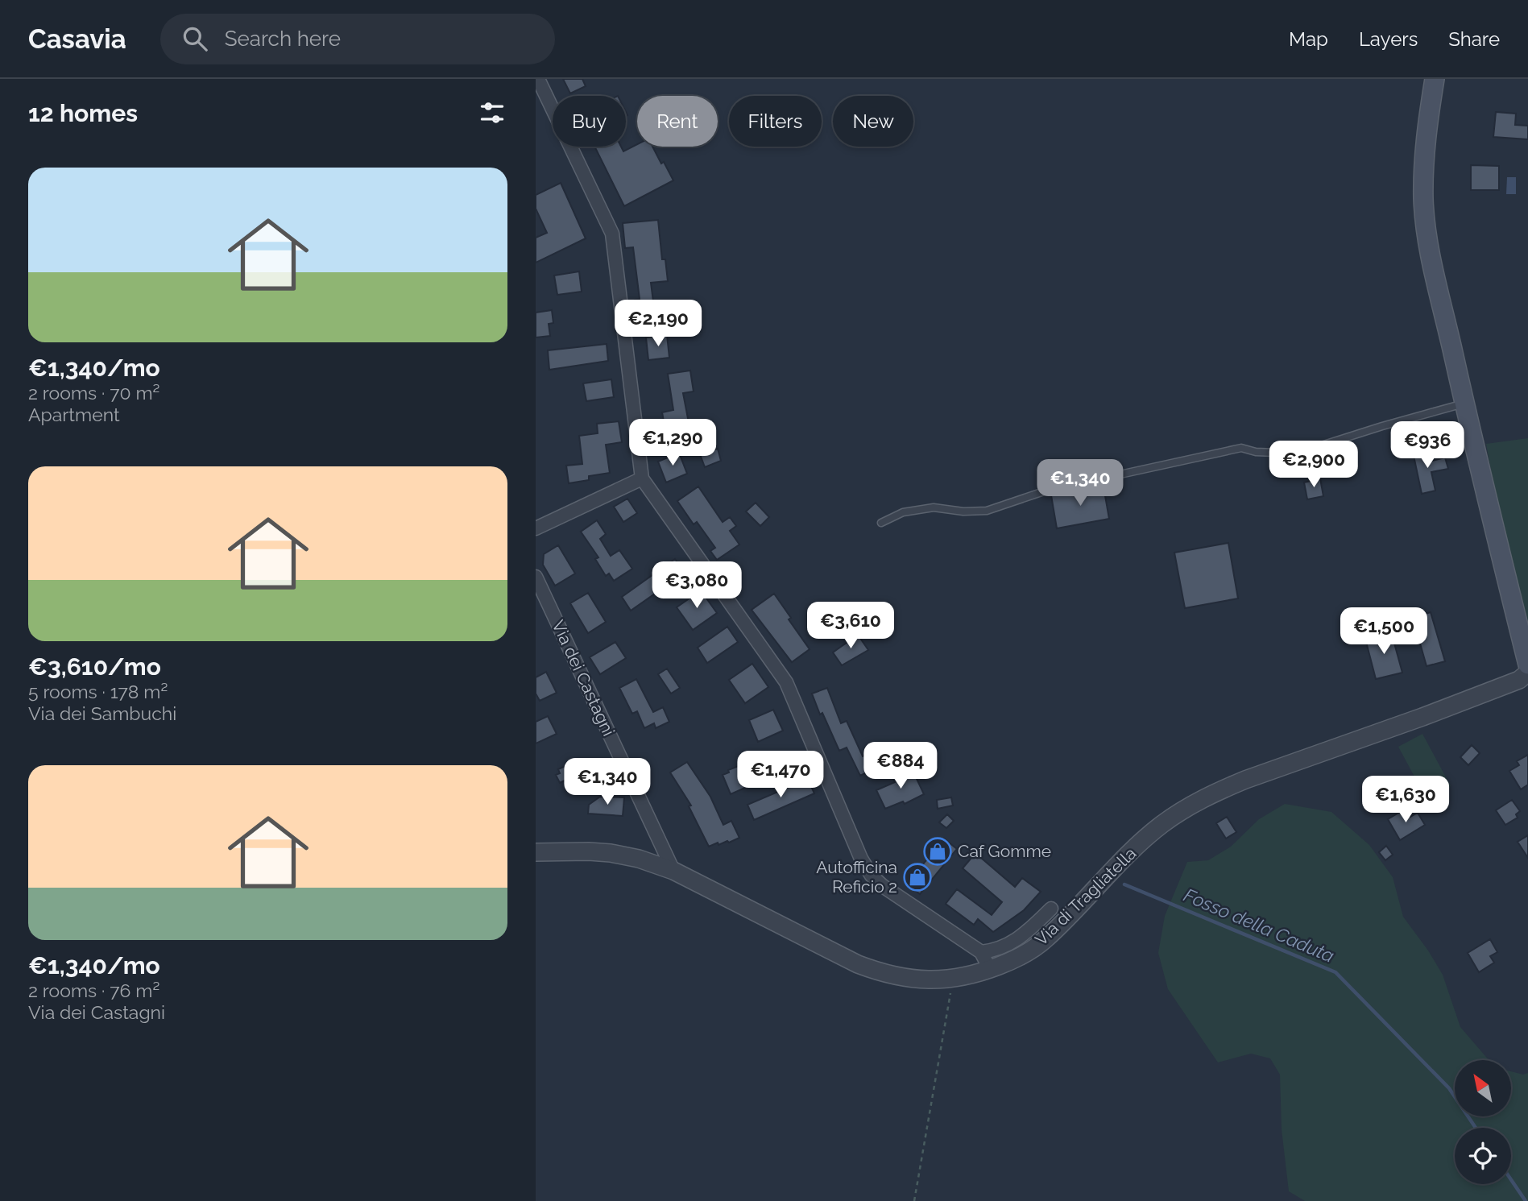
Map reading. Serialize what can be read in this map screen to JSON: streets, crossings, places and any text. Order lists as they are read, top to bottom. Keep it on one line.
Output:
{"streets":{"street":["Via dei Castagni","Via di Tragliatella"]},"crossings":[["Via dei Castagni","Via di Tragliatella"]],"water":["Fosso della Caduta"],"places":{"shop":["Caf Gomme","Autofficina Reficio 2"]},"north":"top left","page":{"header":"Casavia","search":"Search here","nav":["Map","Layers","Share"],"heading":"12 homes","chip":["Buy","Rent","Filters","New"],"list":[{"name":"€1,340/mo","note":"2 rooms · 70 m² · Apartment"},{"name":"€3,610/mo","note":"5 rooms · 178 m² · Via dei Sambuchi"},{"name":"€1,340/mo","note":"2 rooms · 76 m² · Via dei Castagni"}],"price":["€2,190","€1,290","€936","€2,900","€1,340","€3,080","€3,610","€1,500","€884","€1,470","€1,340","€1,630"]}}
